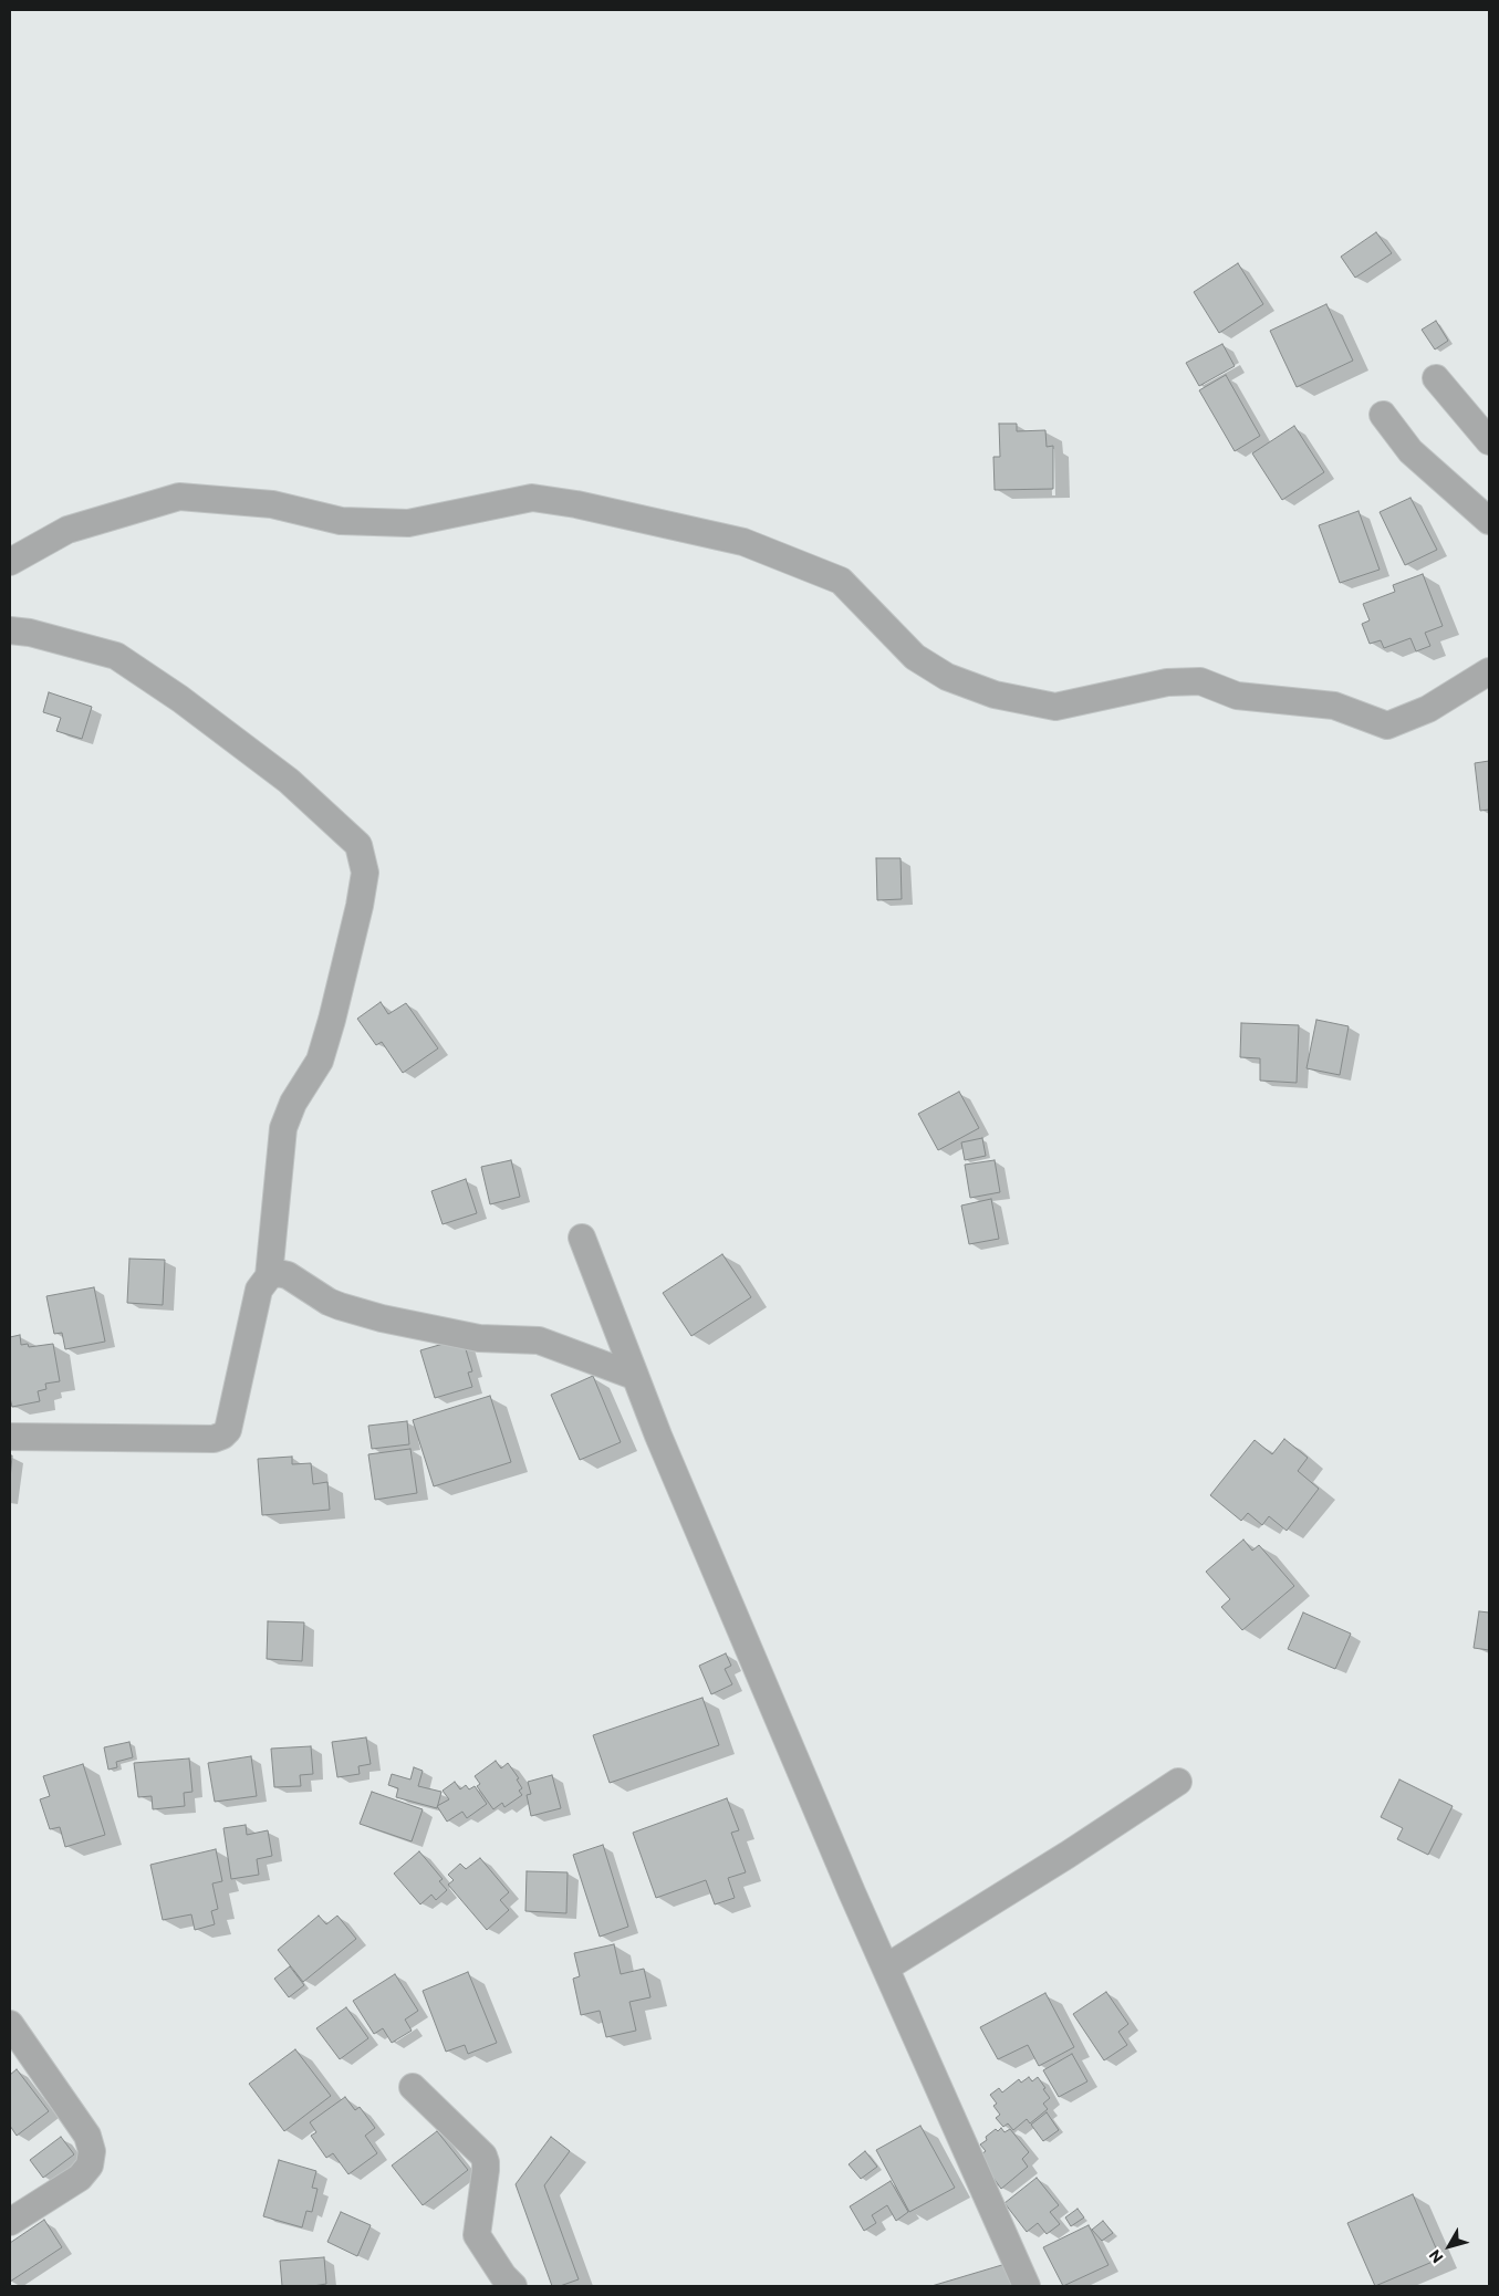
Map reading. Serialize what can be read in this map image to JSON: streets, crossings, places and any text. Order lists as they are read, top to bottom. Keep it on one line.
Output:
{"north":"bottom left"}
